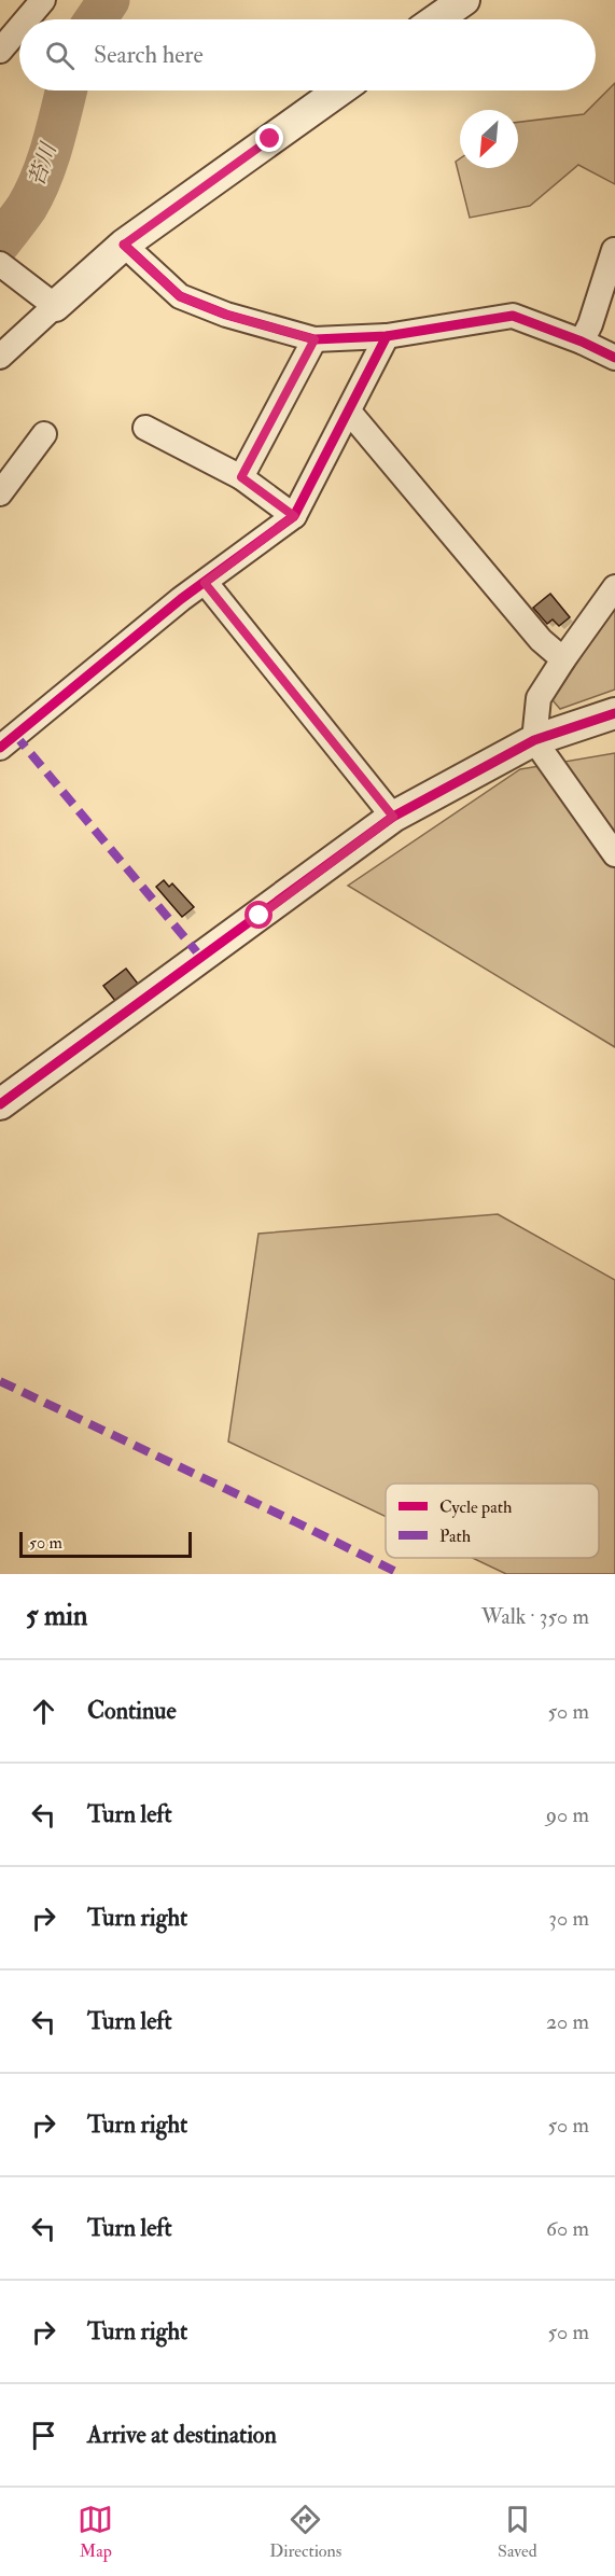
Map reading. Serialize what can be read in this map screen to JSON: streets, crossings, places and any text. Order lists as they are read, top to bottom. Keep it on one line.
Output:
{"water":["苔川"],"legend":["Cycle path","Path"],"scale_bar":"50 m","north":"bottom left","page":{"search":"Search here","scale":"50 m","heading":["5 min","Walk · 350 m"],"list":[["Continue","50 m"],["Turn left","90 m"],["Turn right","30 m"],["Turn left","20 m"],["Turn right","50 m"],["Turn left","60 m"],["Turn right","50 m"],"Arrive at destination"],"nav":["Map","Directions","Saved"]}}
